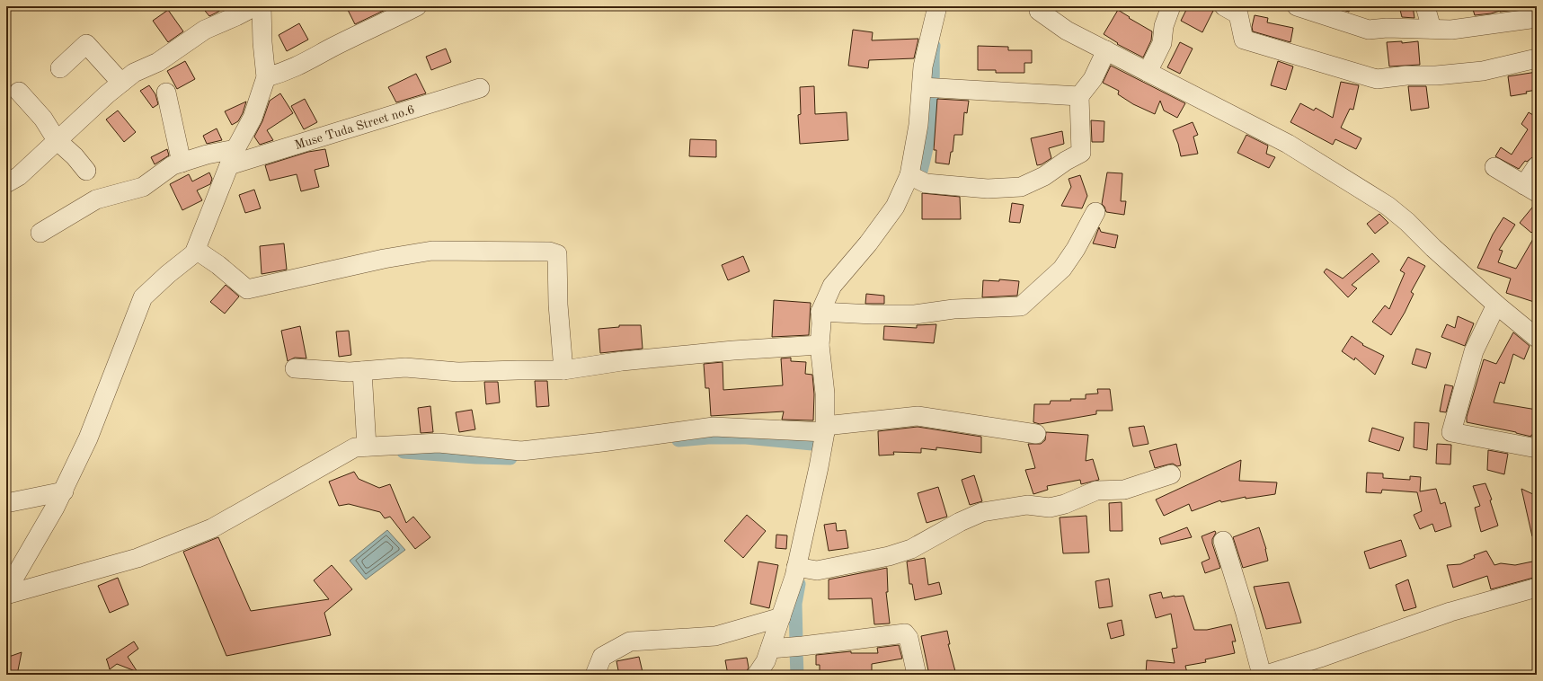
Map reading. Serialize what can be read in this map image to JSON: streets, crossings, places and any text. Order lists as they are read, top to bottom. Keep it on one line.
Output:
{"streets":{"street":["Muse Tuda Street no.6"]}}
